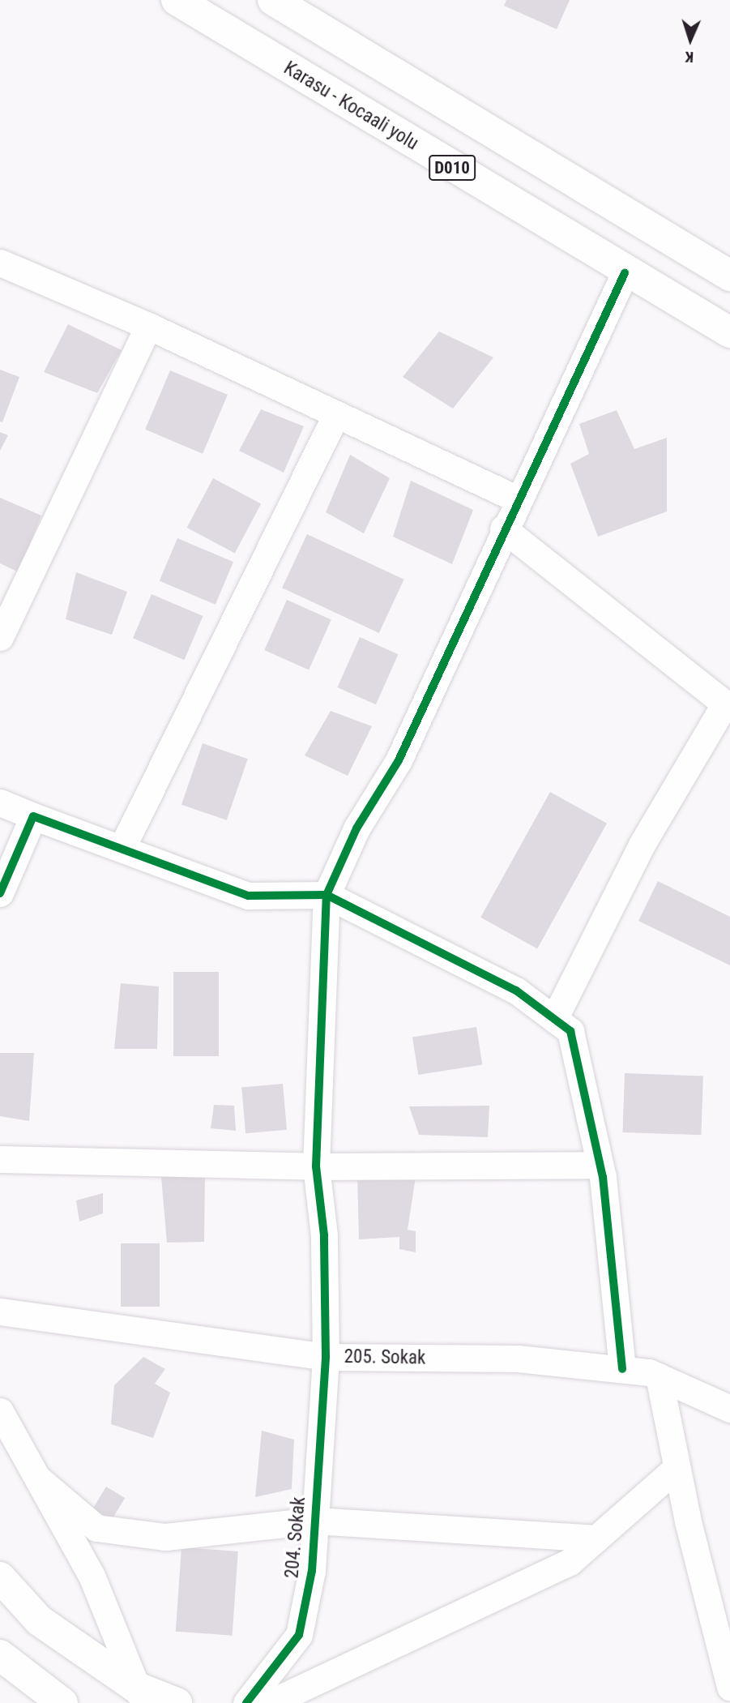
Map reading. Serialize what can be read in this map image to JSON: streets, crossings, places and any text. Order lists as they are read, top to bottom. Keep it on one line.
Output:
{"streets":{"main road":["Karasu - Kocaali yolu","D010"],"street":["205. Sokak","204. Sokak"]},"crossings":[["205. Sokak","204. Sokak"]],"north":"bottom"}
